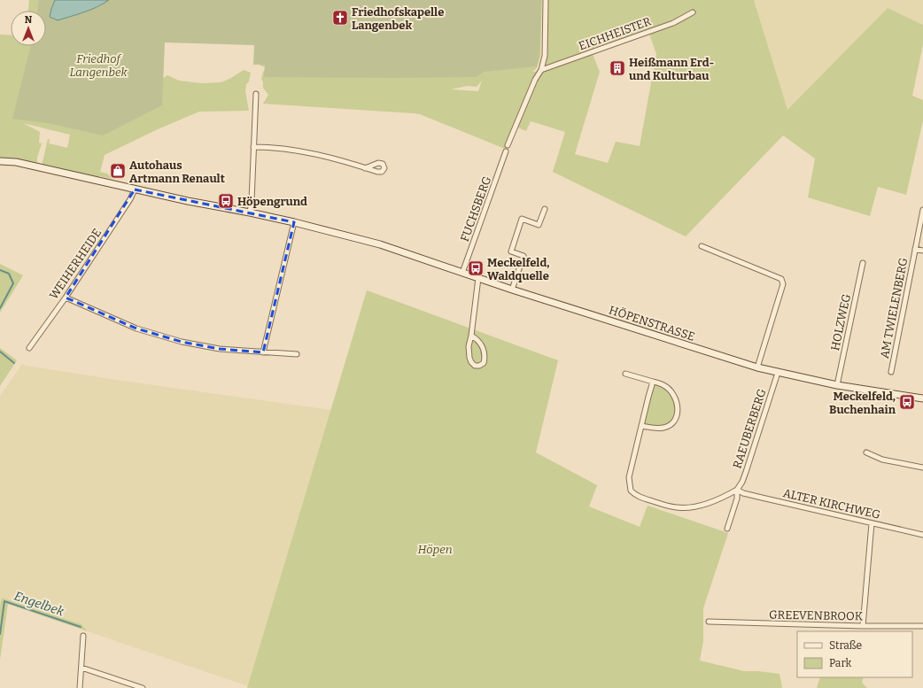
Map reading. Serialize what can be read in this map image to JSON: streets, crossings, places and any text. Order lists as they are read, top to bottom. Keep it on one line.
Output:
{"streets":{"main road":["HÖPENSTRASSE"],"street":["EICHHEISTER","FUCHSBERG","WEIHERHEIDE","AM TWIELENBERG","HOLZWEG","RAEUBERBERG","ALTER KIRCHWEG","GREEVENBROOK"]},"crossings":[["FUCHSBERG","HÖPENSTRASSE"],["WEIHERHEIDE","HÖPENSTRASSE"],["HOLZWEG","HÖPENSTRASSE"],["HÖPENSTRASSE","RAEUBERBERG"],["RAEUBERBERG","ALTER KIRCHWEG"]],"water":["Engelbek"],"parks":["Friedhof Langenbek","Höpen"],"places":{"church":["Friedhofskapelle Langenbek"],"building":["Heißmann Erd- und Kulturbau"],"shop":["Autohaus Artmann Renault"],"bus stop":["Höpengrund","Meckelfeld, Waldquelle","Meckelfeld, Buchenhain"]},"legend":["Straße","Park"],"north":"top"}
